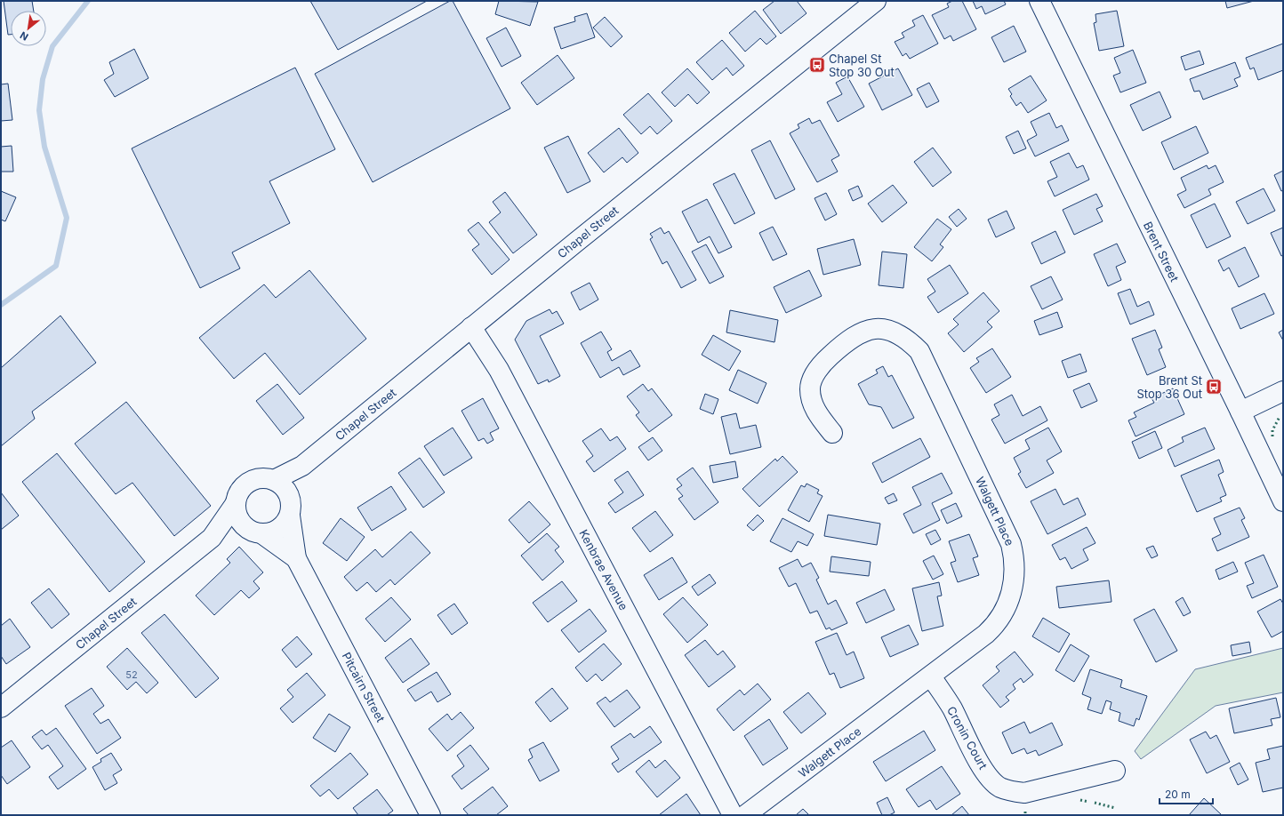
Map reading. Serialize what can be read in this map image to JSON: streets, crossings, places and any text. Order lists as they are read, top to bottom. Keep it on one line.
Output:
{"streets":{"street":["Chapel Street","Brent Street","Walgett Place","Kenbrae Avenue","Pitcairn Street","Cronin Court"]},"crossings":[["Chapel Street","Kenbrae Avenue"],["Chapel Street","Pitcairn Street"],["Walgett Place","Cronin Court"]],"places":{"bus stop":["Chapel St Stop 30 Out","Brent St Stop 36 Out"]},"house_numbers":["52"],"scale_bar":"20 m","north":"bottom left"}
